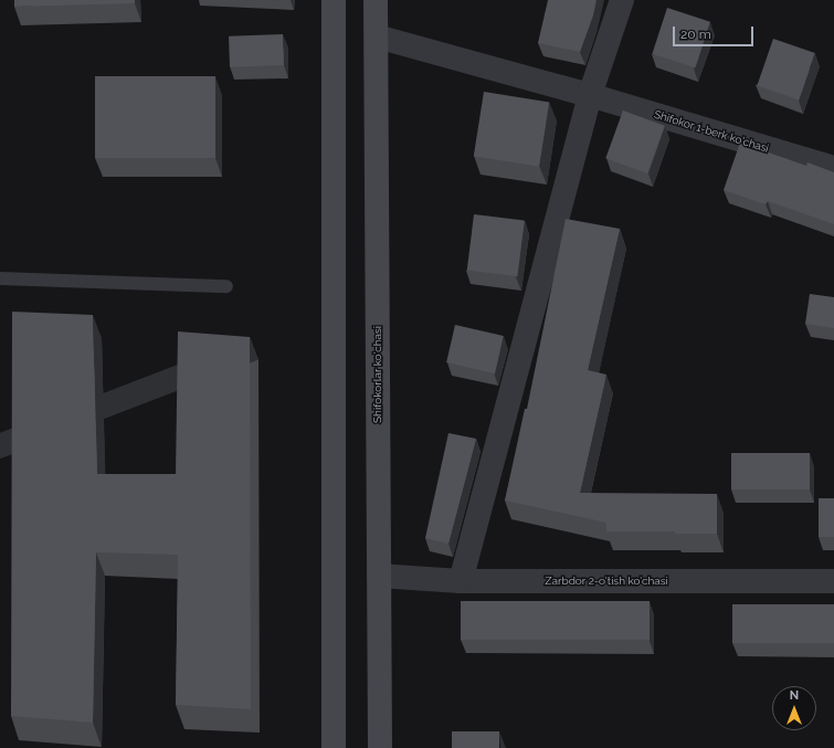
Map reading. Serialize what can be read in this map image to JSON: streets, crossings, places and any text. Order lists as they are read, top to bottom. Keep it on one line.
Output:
{"streets":{"main road":["Shifokorlar ko'chasi"],"street":["Shifokor 1-berk ko'chasi","Zarbdor 2-o'tish ko'chasi"]},"crossings":[["Shifokor 1-berk ko'chasi","Shifokorlar ko'chasi"],["Shifokorlar ko'chasi","Zarbdor 2-o'tish ko'chasi"]],"scale_bar":"20 m","north":"top"}
